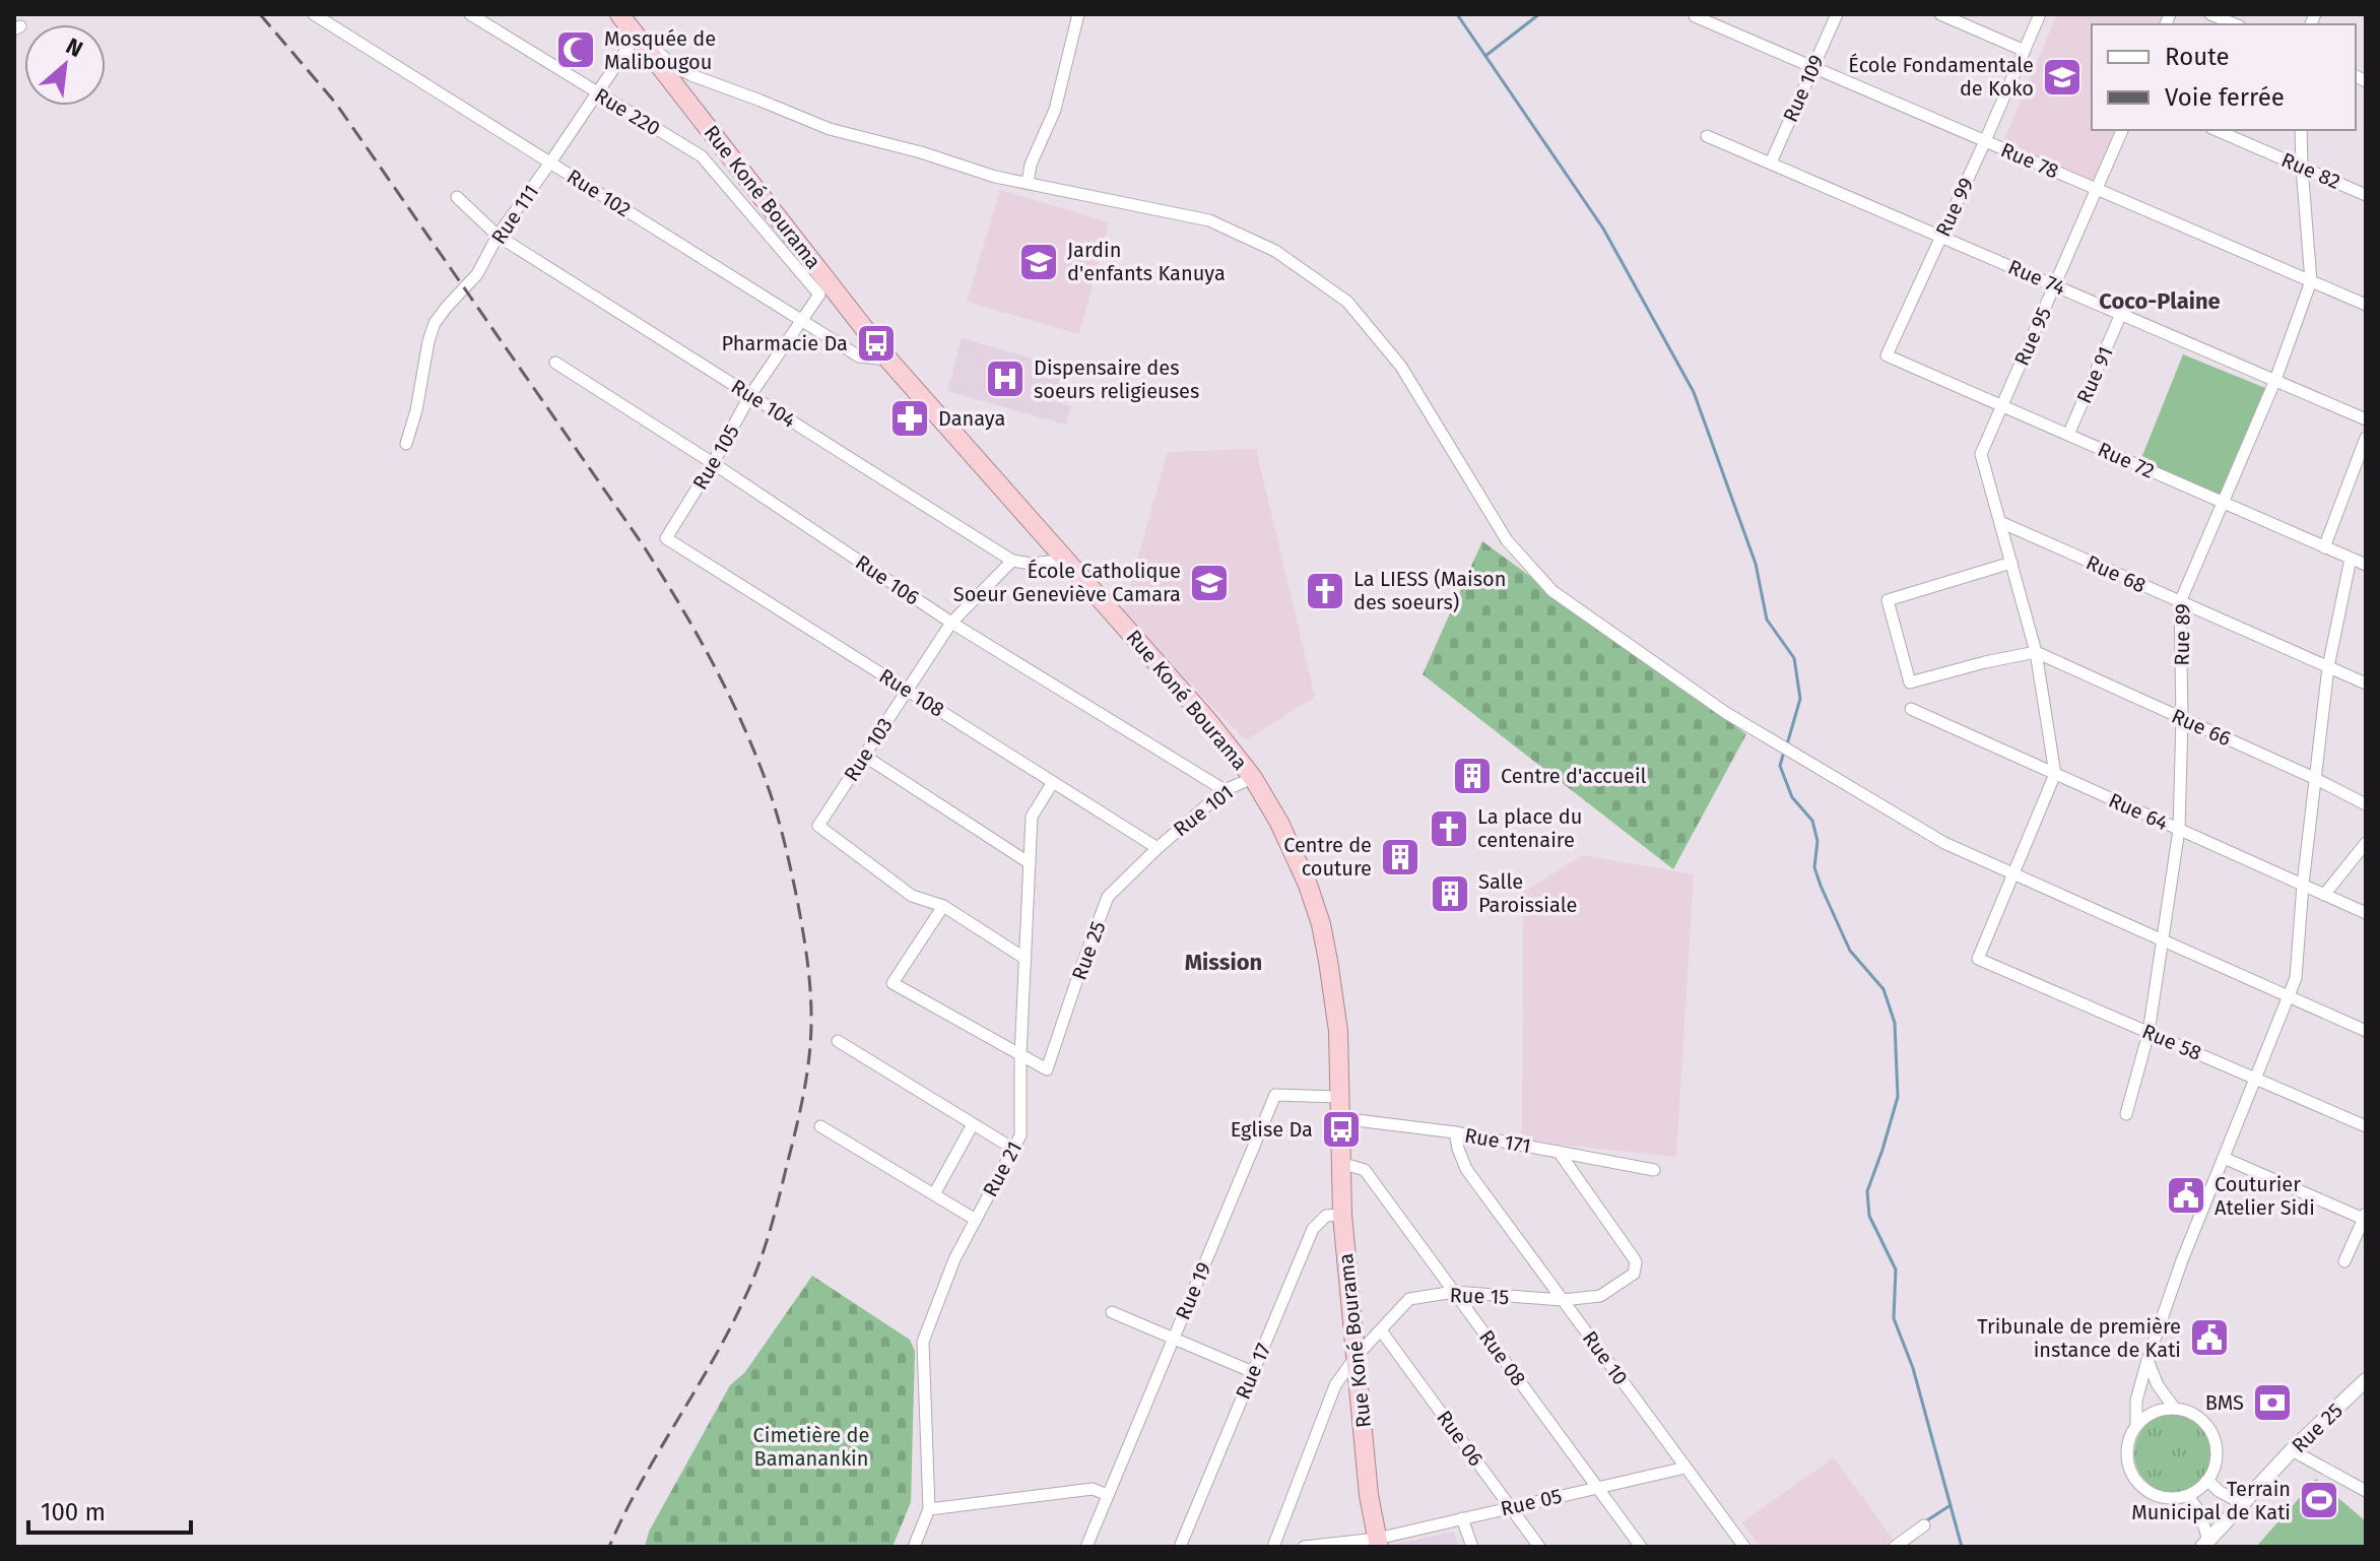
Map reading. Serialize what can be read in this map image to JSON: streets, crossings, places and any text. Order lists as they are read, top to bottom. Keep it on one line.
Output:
{"streets":{"highway":["Rue Koné Bourama"],"street":["Rue 109","Rue 220","Rue 78","Rue 82","Rue 102","Rue 99","Rue 111","Rue 74","Rue 95","Rue 91","Rue 104","Rue 105","Rue 72","Rue 68","Rue 106","Rue 89","Rue 108","Rue 66","Rue 103","Rue 101","Rue 64","Rue 25","Rue 58","Rue 171","Rue 21","Rue 19","Rue 15","Rue 08","Rue 10","Rue 17","Rue 06","Rue 05"]},"crossings":[["Rue 109","Rue 78"],["Rue 109","Rue 74"],["Rue 220","Rue 111"],["Rue 220","Rue 105"],["Rue 78","Rue 99"],["Rue 78","Rue 95"],["Rue 78","Rue 89"],["Rue 82","Rue 89"],["Rue 102","Rue Koné Bourama"],["Rue 102","Rue 111"],["Rue 102","Rue 105"],["Rue Koné Bourama","Rue 111"],["Rue Koné Bourama","Rue 104"],["Rue Koné Bourama","Rue 101"],["Rue Koné Bourama","Rue 171"],["Rue Koné Bourama","Rue 19"],["Rue Koné Bourama","Rue 15"],["Rue Koné Bourama","Rue 08"],["Rue Koné Bourama","Rue 17"],["Rue Koné Bourama","Rue 05"],["Rue 99","Rue 74"],["Rue 99","Rue 72"],["Rue 111","Rue 104"],["Rue 74","Rue 95"],["Rue 74","Rue 91"],["Rue 74","Rue 89"],["Rue 95","Rue 72"],["Rue 95","Rue 68"],["Rue 91","Rue 72"],["Rue 104","Rue 105"],["Rue 104","Rue 103"],["Rue 105","Rue 106"],["Rue 105","Rue 108"],["Rue 72","Rue 89"],["Rue 68","Rue 89"],["Rue 106","Rue 103"],["Rue 106","Rue 101"],["Rue 89","Rue 66"],["Rue 89","Rue 64"],["Rue 89","Rue 58"],["Rue 108","Rue 103"],["Rue 108","Rue 101"],["Rue 108","Rue 25"],["Rue 108","Rue 21"],["Rue 101","Rue 25"],["Rue 25","Rue 21"],["Rue 171","Rue 15"],["Rue 171","Rue 10"],["Rue 15","Rue 08"],["Rue 15","Rue 10"],["Rue 15","Rue 06"],["Rue 08","Rue 05"],["Rue 10","Rue 05"],["Rue 06","Rue 05"]],"districts":["Coco-Plaine","Mission"],"parks":["Cimetière de Bamanankin"],"places":{"mosque":["Mosquée de Malibougou"],"school or university":["École Fondamentale de Koko","Jardin d'enfants Kanuya","École Catholique Soeur Geneviève Camara"],"bus stop":["Pharmacie Da","Eglise Da"],"hospital":["Dispensaire des soeurs religieuses"],"pharmacy":["Danaya"],"church":["La LIESS (Maison des soeurs)","La place du centenaire"],"building":["Centre d'accueil","Centre de couture","Salle Paroissiale"],"public building":["Couturier Atelier Sidi","Tribunale de première instance de Kati"],"bank":["BMS"],"sports":["Terrain Municipal de Kati"]},"legend":["Route","Voie ferrée"],"scale_bar":"100 m","north":"top right"}
